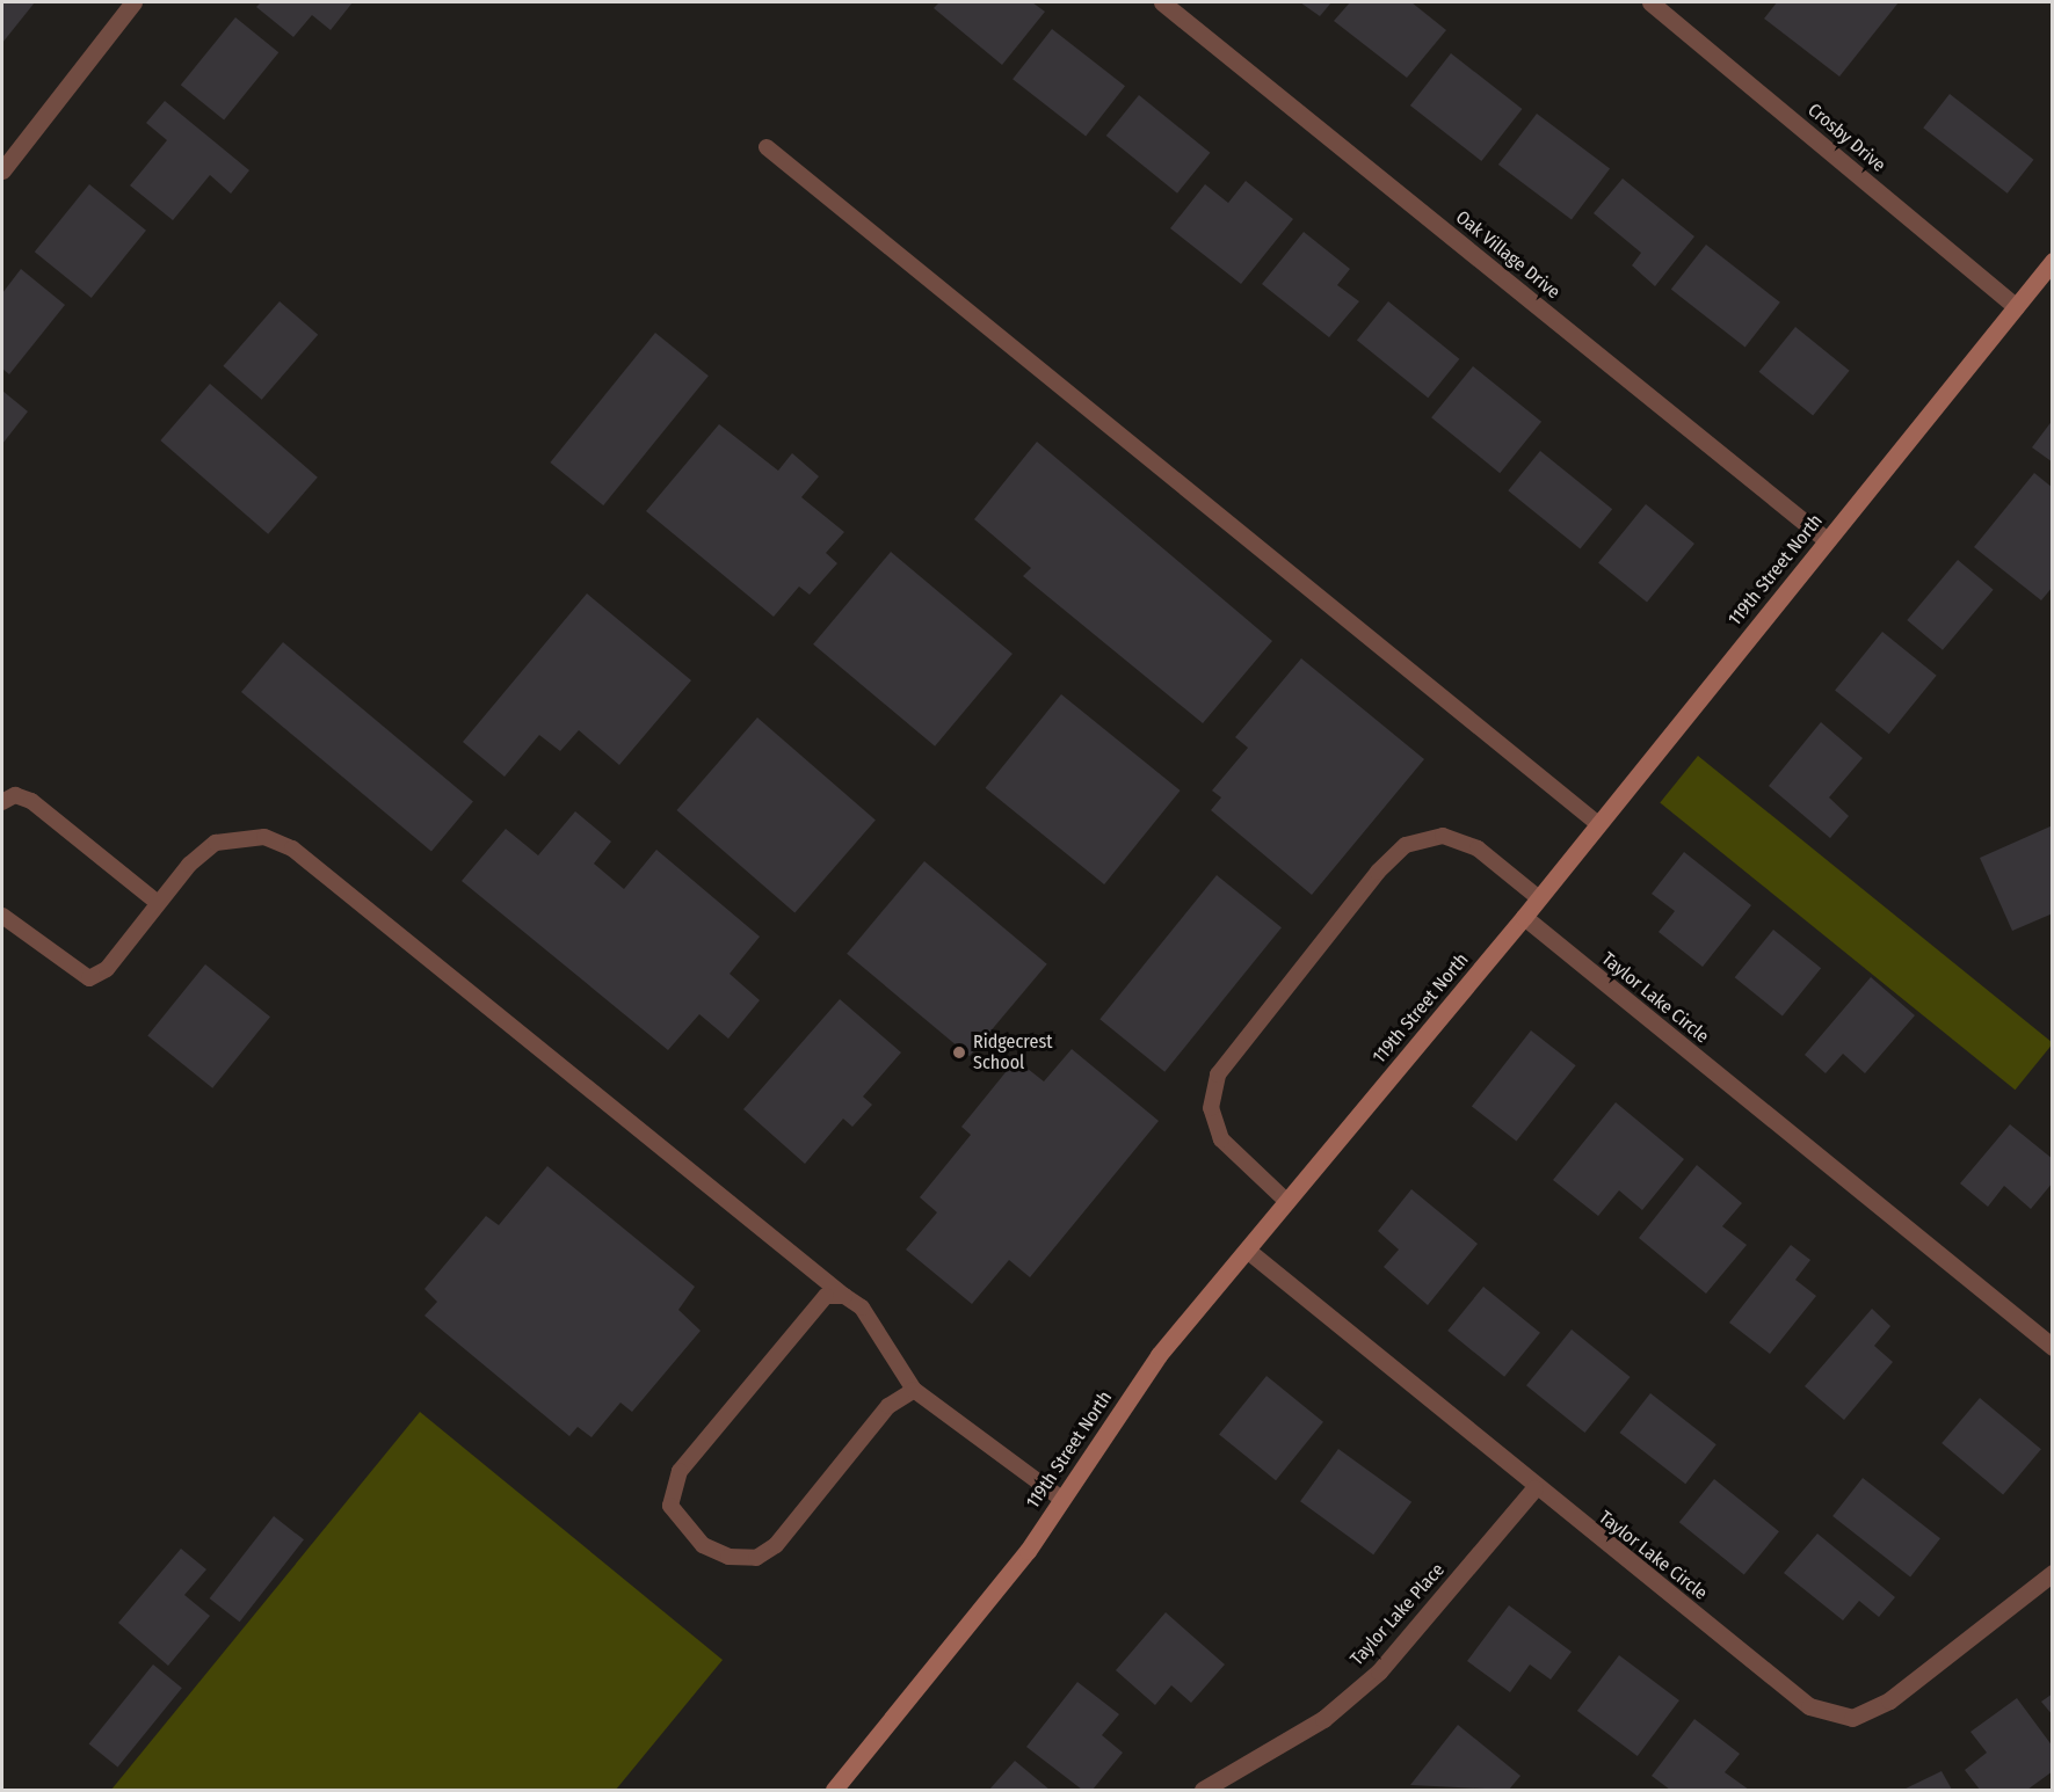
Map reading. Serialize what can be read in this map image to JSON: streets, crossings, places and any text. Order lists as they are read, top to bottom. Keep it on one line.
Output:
{"streets":{"street":["Crosby Drive","Oak Village Drive","119th Street North","Taylor Lake Circle","Taylor Lake Place"]},"crossings":[["Crosby Drive","119th Street North"],["Oak Village Drive","119th Street North"],["119th Street North","Taylor Lake Circle"],["Taylor Lake Circle","Taylor Lake Place"]],"places":["Ridgecrest School"]}
